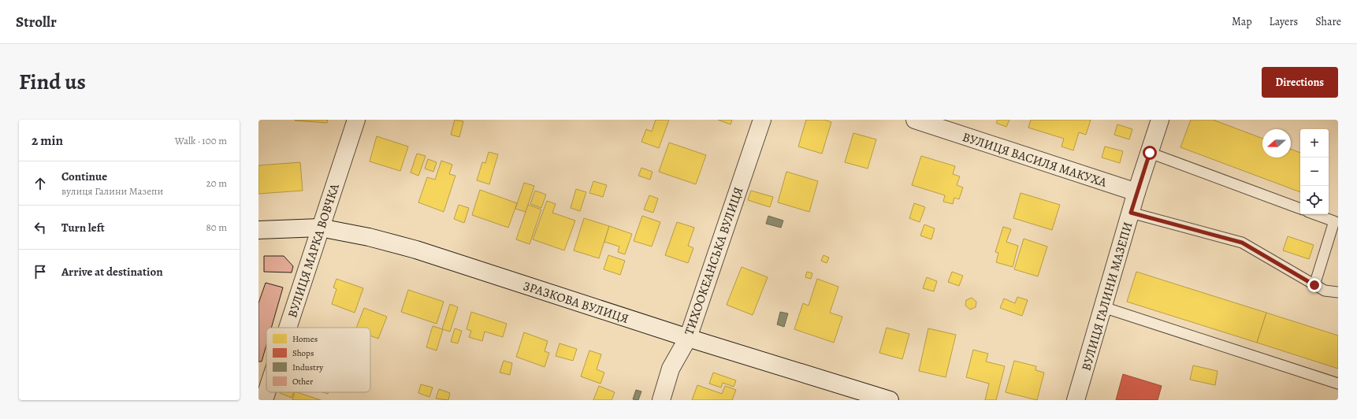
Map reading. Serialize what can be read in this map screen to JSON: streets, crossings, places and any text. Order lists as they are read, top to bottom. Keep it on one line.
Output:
{"streets":{"street":["ВУЛИЦЯ ВАСИЛЯ МАКУХА","ВУЛИЦЯ МАРКА ВОВЧКА","ТИХООКЕАНСЬКА ВУЛИЦЯ","ВУЛИЦЯ ГАЛИНИ МАЗЕПИ","ЗРАЗКОВА ВУЛИЦЯ"]},"crossings":[["ВУЛИЦЯ ВАСИЛЯ МАКУХА","ВУЛИЦЯ ГАЛИНИ МАЗЕПИ"],["ВУЛИЦЯ МАРКА ВОВЧКА","ЗРАЗКОВА ВУЛИЦЯ"],["ТИХООКЕАНСЬКА ВУЛИЦЯ","ЗРАЗКОВА ВУЛИЦЯ"]],"legend":["Homes","Shops","Industry","Other"],"north":"left","page":{"header":"Strollr","nav":["Map","Layers","Share"],"title":"Find us","buttons":"Directions","heading":["2 min","Walk · 100 m"],"map_buttons":["+","−"],"list":[["Continue","вулиця Галини Мазепи","20 m"],["Turn left","80 m"],"Arrive at destination"]}}
